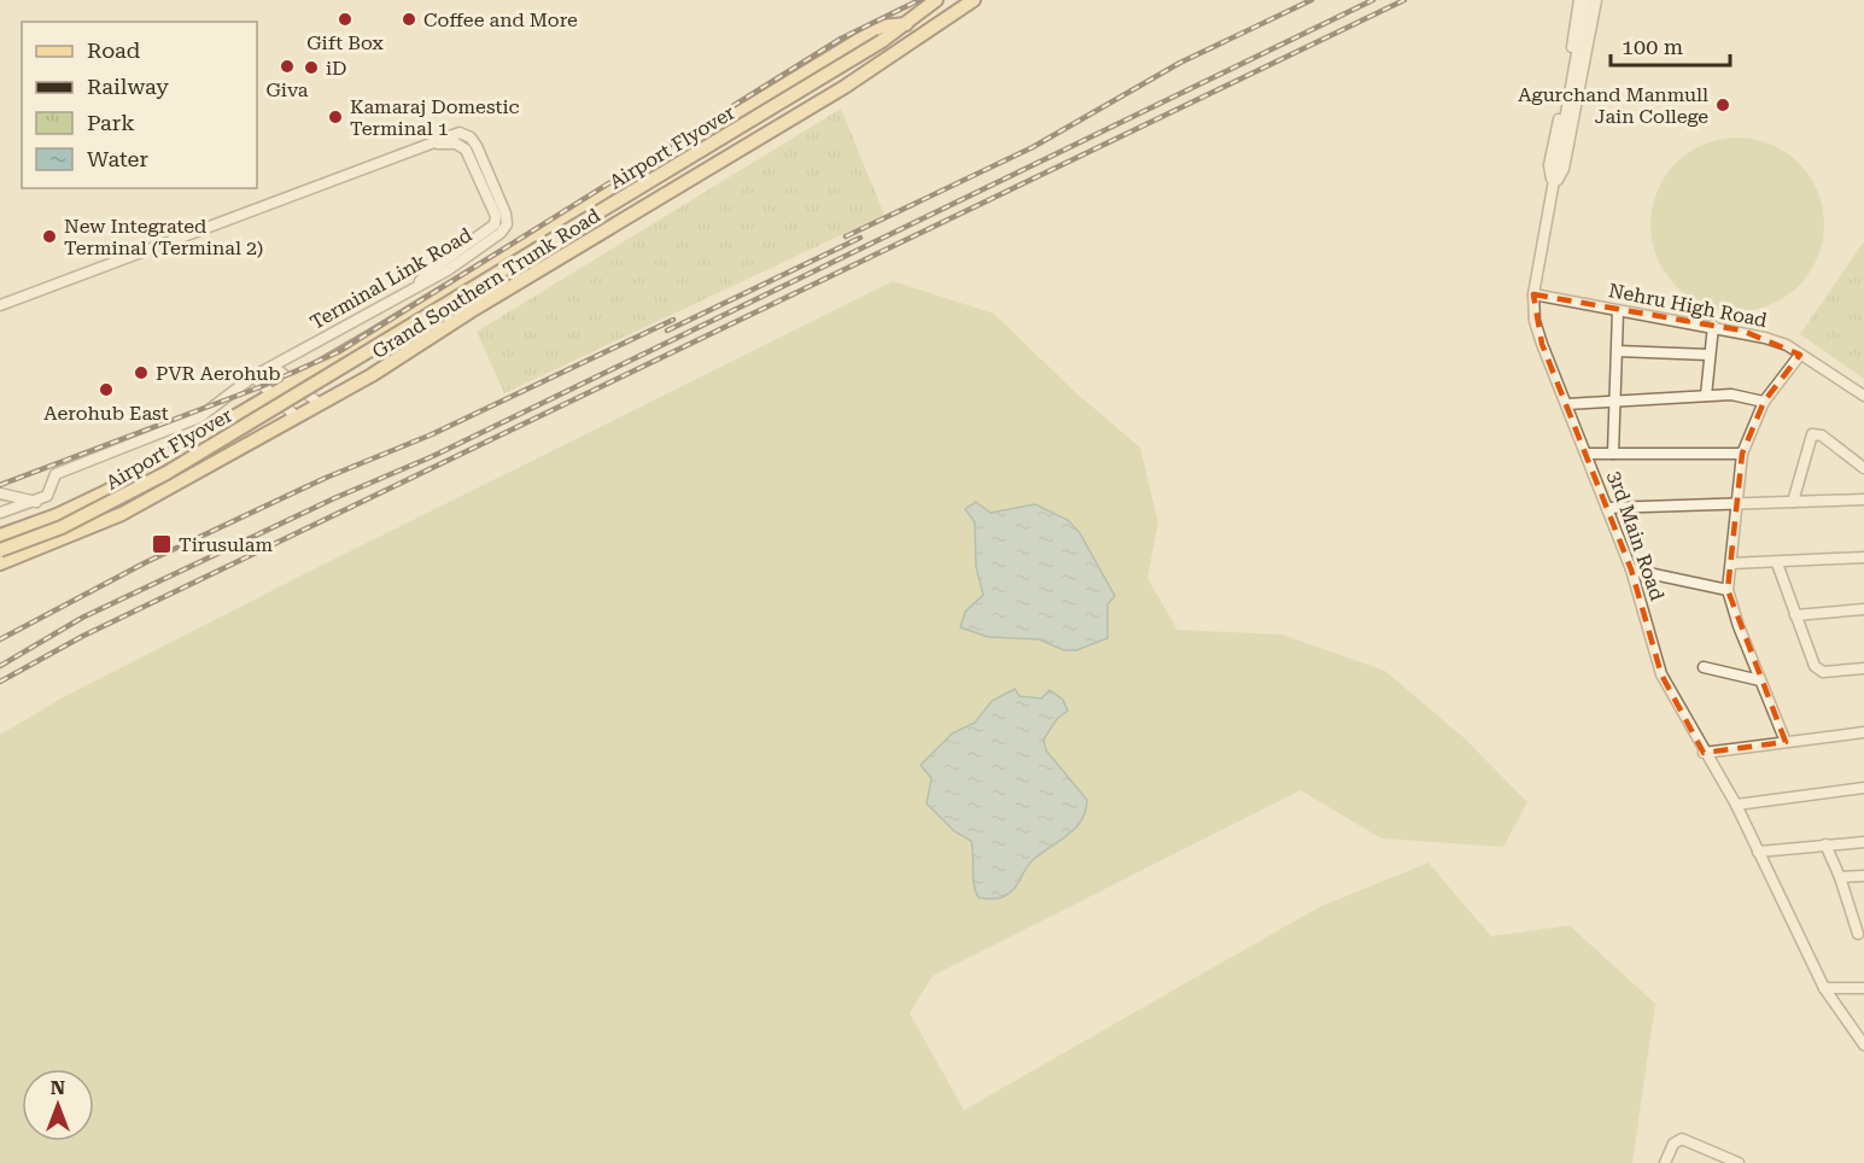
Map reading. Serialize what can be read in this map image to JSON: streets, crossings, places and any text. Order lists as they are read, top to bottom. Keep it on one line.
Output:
{"streets":{"main road":["Airport Flyover","Grand Southern Trunk Road"],"street":["Terminal Link Road","Nehru High Road","3rd Main Road"]},"crossings":[["Nehru High Road","3rd Main Road"]],"places":{"other":["Gift Box","Coffee and More","Giva","iD","Agurchand Manmull Jain College","Kamaraj Domestic Terminal 1","New Integrated Terminal (Terminal 2)","PVR Aerohub","Aerohub East"],"transit":["Tirusulam"]},"legend":["Road","Railway","Park","Water"],"scale_bar":"100 m","north":"top"}
